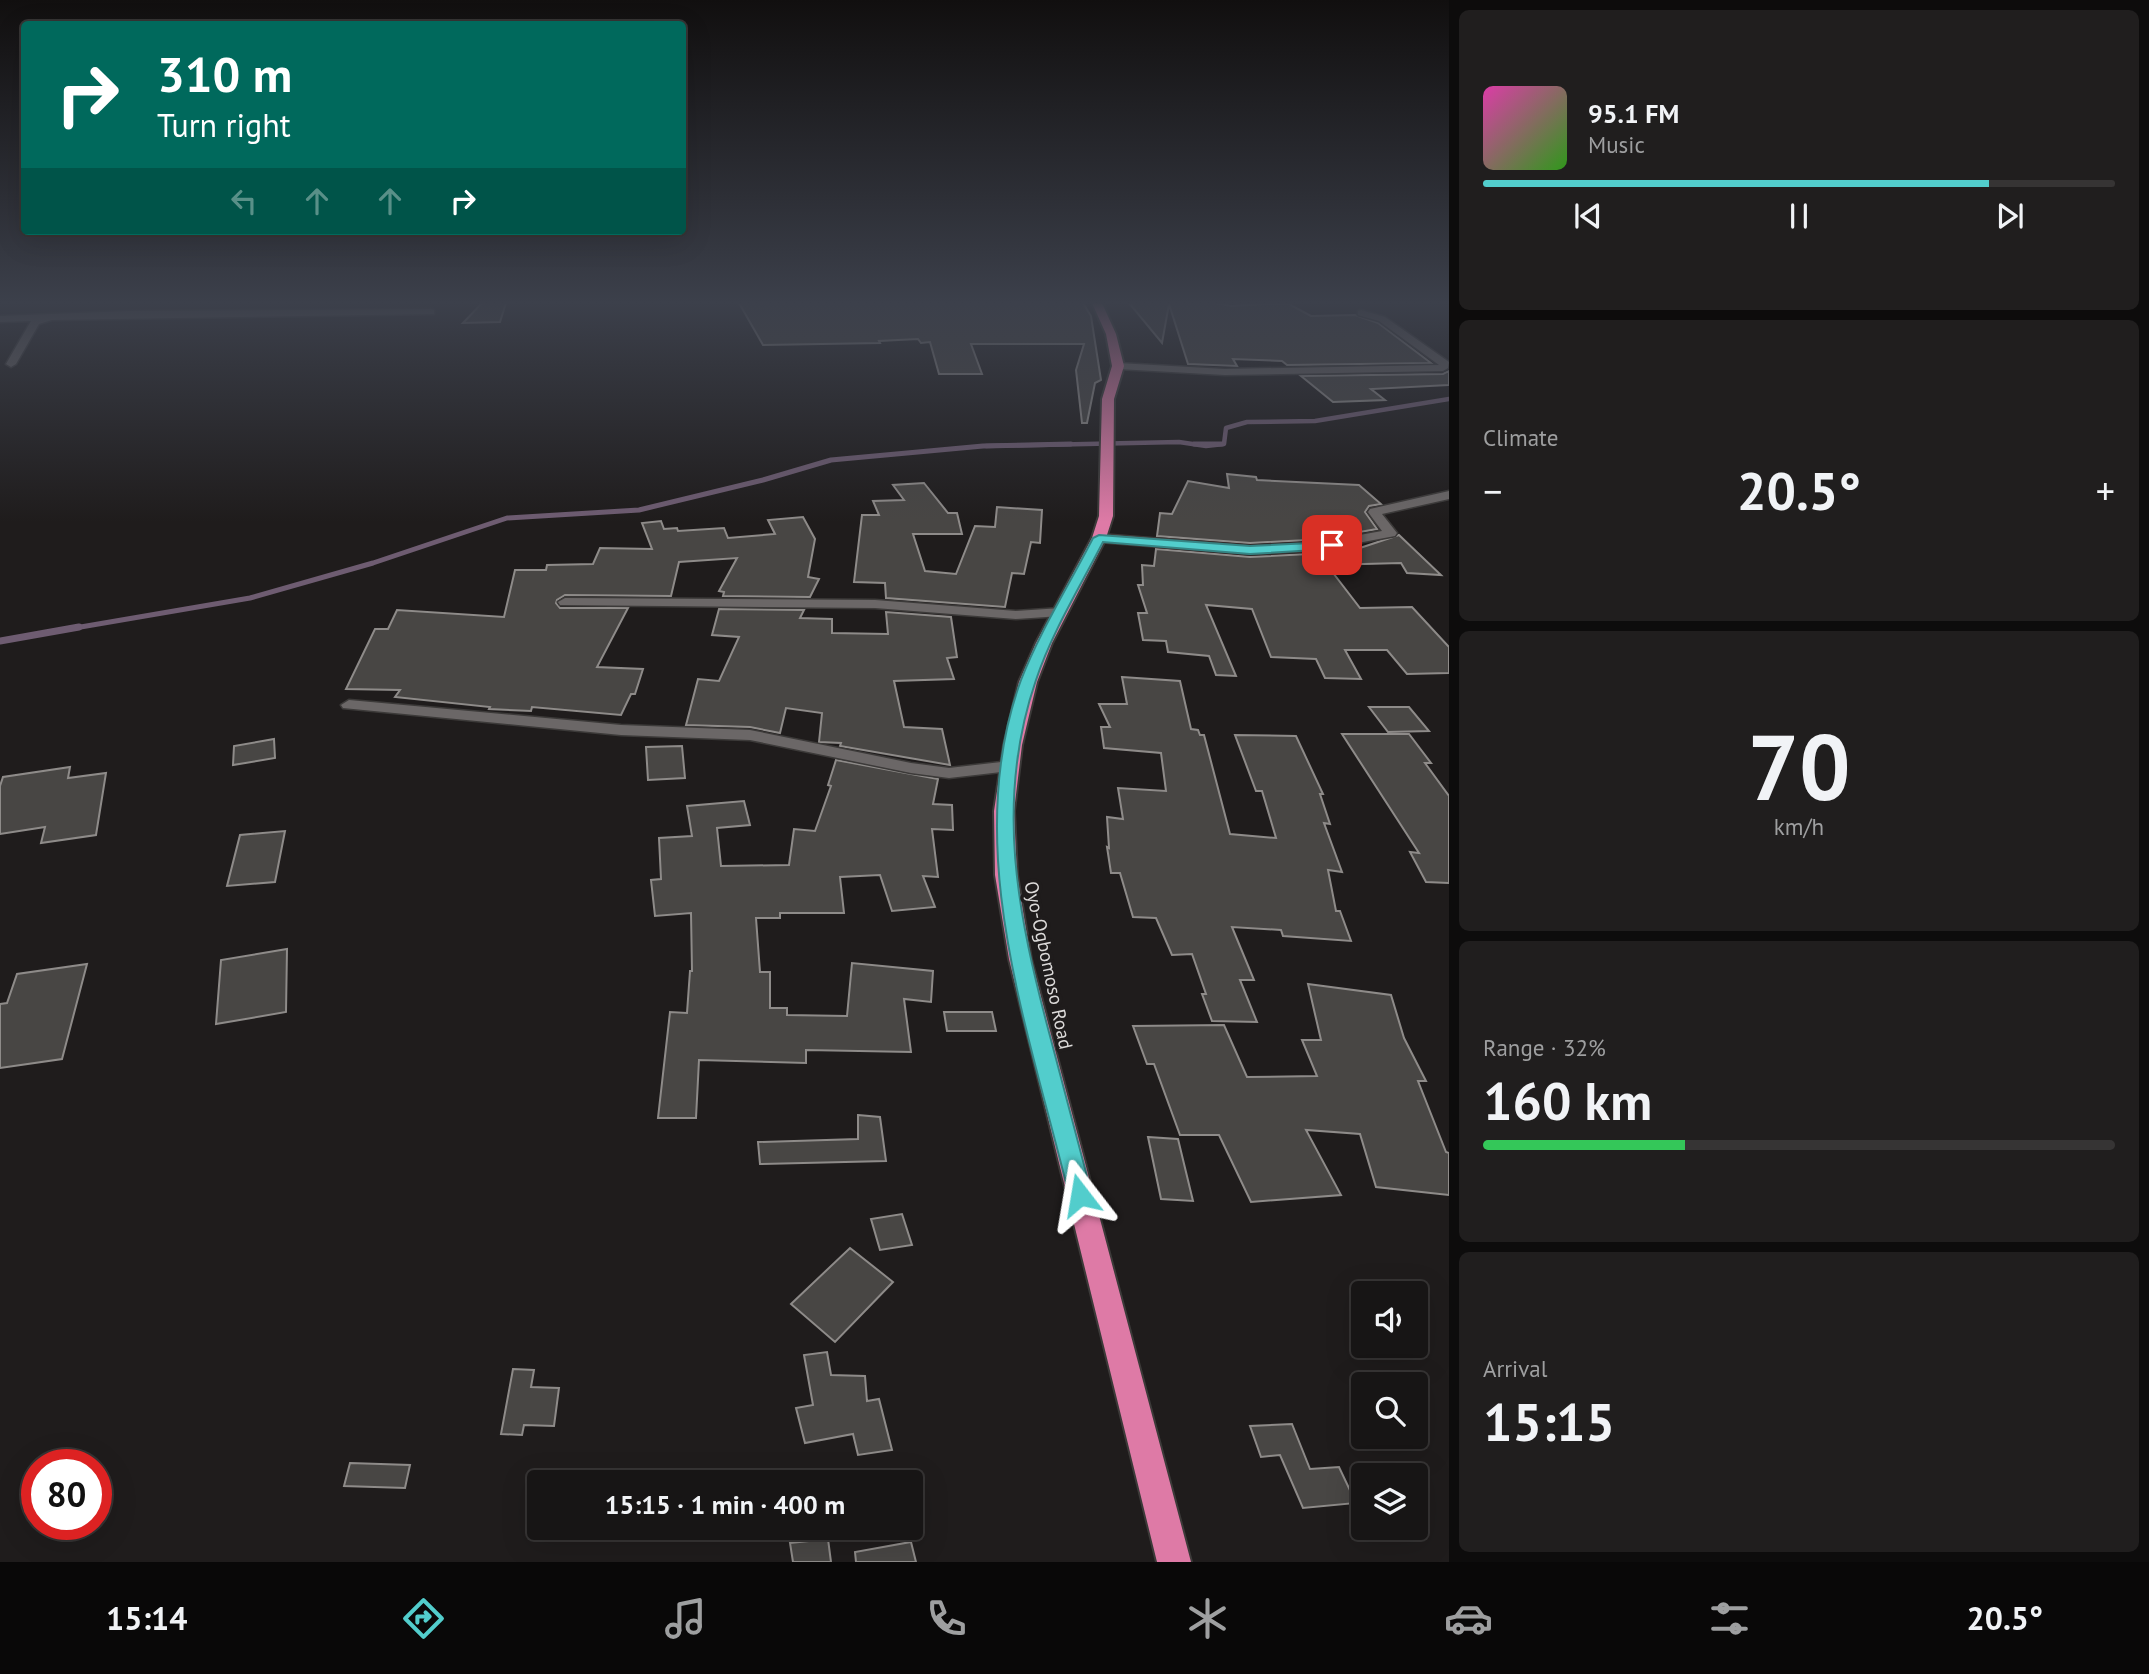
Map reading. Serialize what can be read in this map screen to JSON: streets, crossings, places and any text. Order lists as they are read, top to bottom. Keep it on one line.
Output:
{"streets":{"highway":["Oyo-Ogbomoso Road"]},"page":{"turn":["310 m","Turn right"],"song":["95.1 FM","Music"],"tile":["Climate",["70","km/h"],["Range · 32%","160 km"],["Arrival","15:15"]],"heat":["−","20.5°","+"],"limit":"80","trip":"15:15 · 1 min · 400 m","tabs":["15:14","20.5°"]}}
